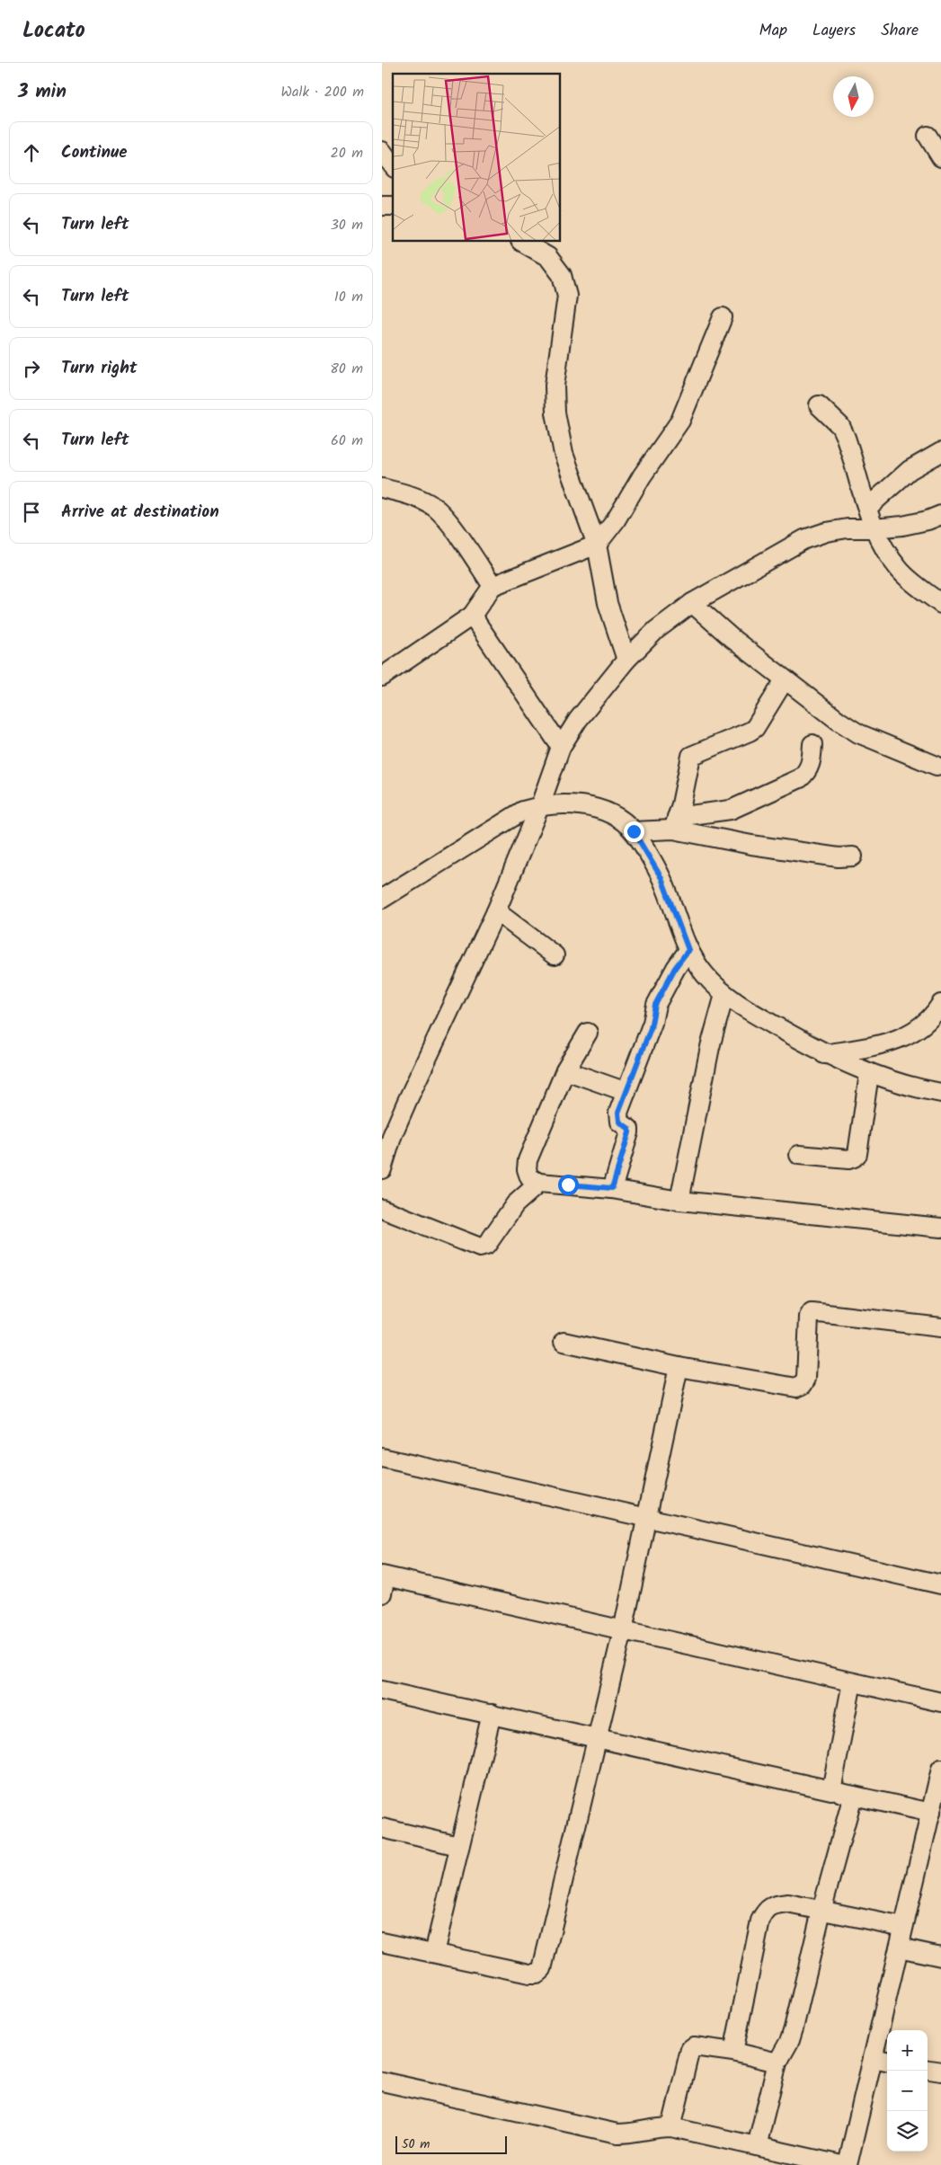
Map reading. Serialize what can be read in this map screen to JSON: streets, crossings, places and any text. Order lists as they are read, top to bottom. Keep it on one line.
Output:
{"scale_bar":"50 m","north":"bottom","page":{"header":"Locato","nav":["Map","Layers","Share"],"heading":["3 min","Walk · 200 m"],"list":[["Continue","20 m"],["Turn left","30 m"],["Turn left","10 m"],["Turn right","80 m"],["Turn left","60 m"],"Arrive at destination"],"map_buttons":["+","−"],"scale":"50 m"}}
